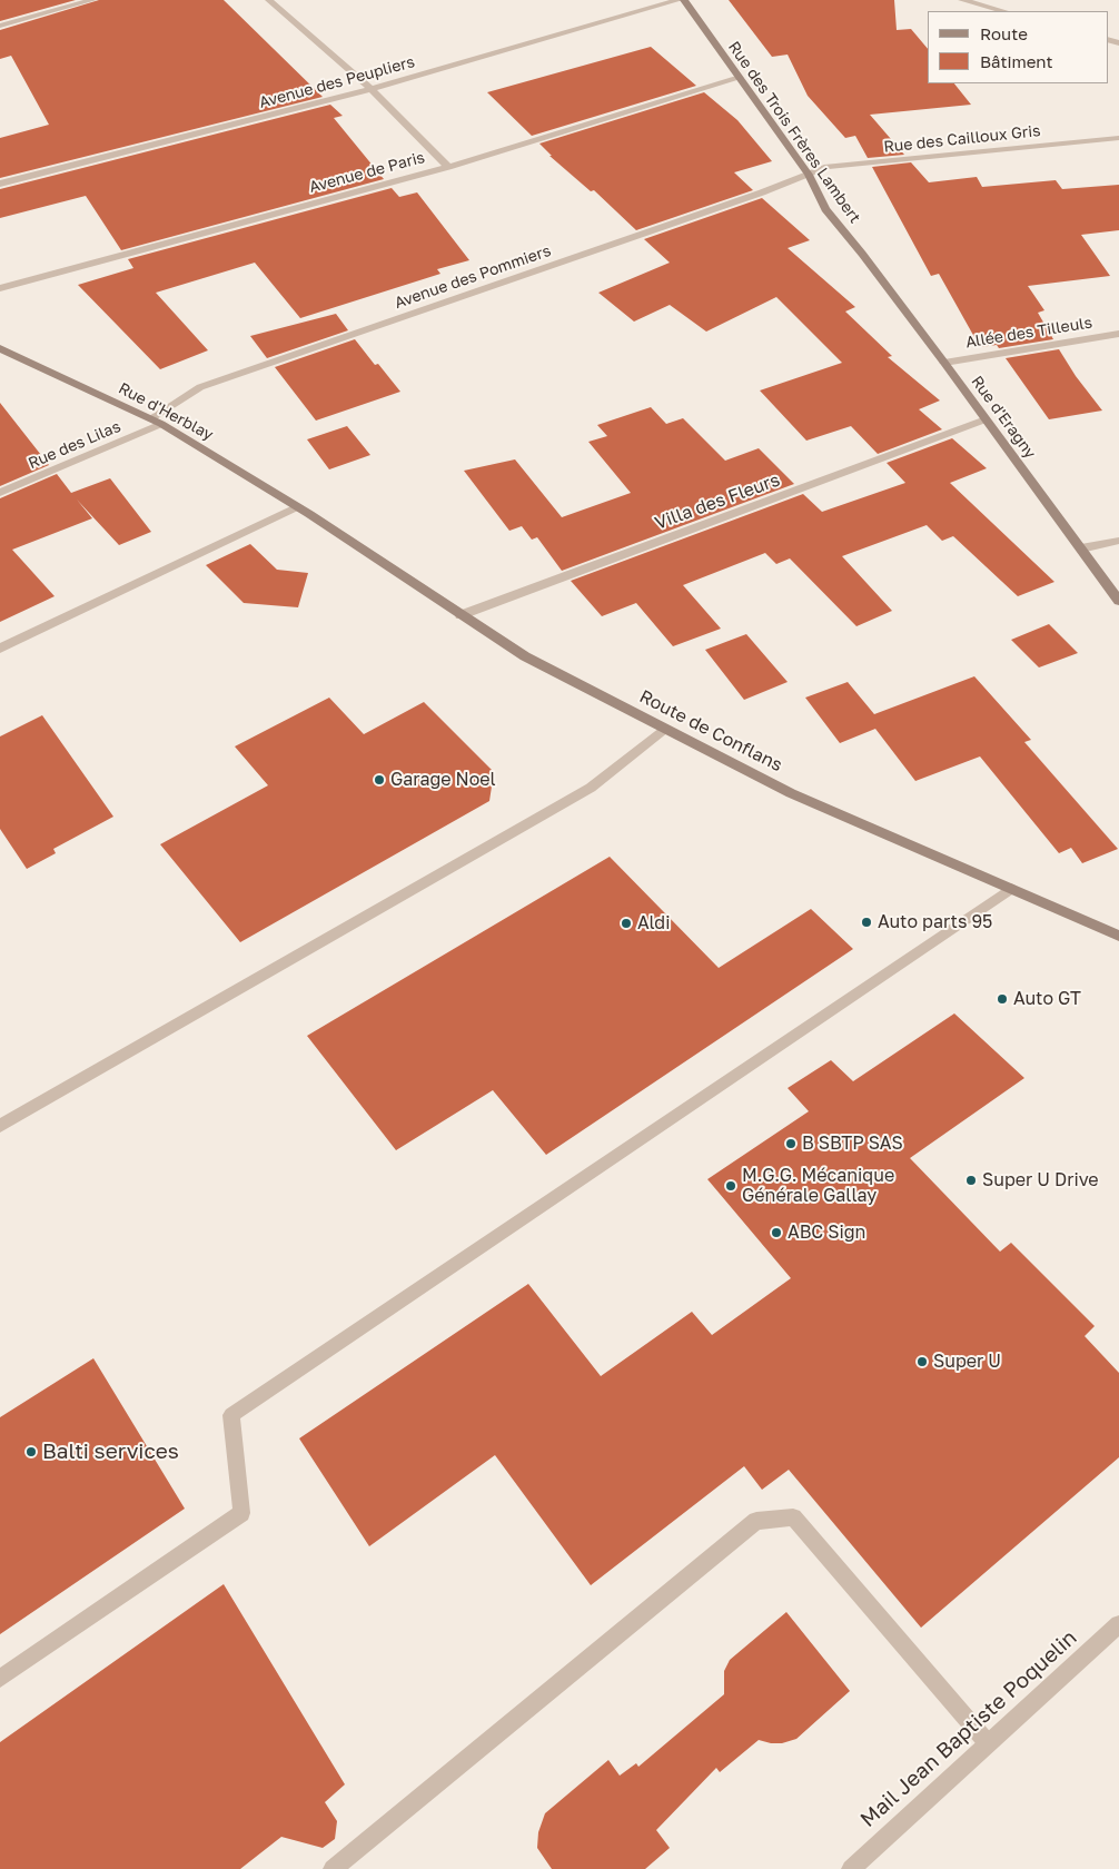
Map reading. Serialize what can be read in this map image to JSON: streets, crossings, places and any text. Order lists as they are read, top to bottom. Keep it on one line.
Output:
{"streets":{"main road":["Rue des Trois Frères Lambert","Rue d'Herblay","Rue d'Eragny","Route de Conflans"],"street":["Avenue des Peupliers","Rue des Cailloux Gris","Avenue de Paris","Avenue des Pommiers","Allée des Tilleuls","Rue des Lilas","Villa des Fleurs","Mail Jean Baptiste Poquelin"]},"crossings":[["Rue des Trois Frères Lambert","Rue des Cailloux Gris"],["Rue des Trois Frères Lambert","Avenue de Paris"],["Rue des Trois Frères Lambert","Avenue des Pommiers"],["Rue des Trois Frères Lambert","Rue d'Eragny"],["Rue des Cailloux Gris","Avenue des Pommiers"],["Avenue des Pommiers","Rue d'Herblay"],["Avenue des Pommiers","Rue des Lilas"],["Allée des Tilleuls","Rue d'Eragny"],["Rue d'Herblay","Rue des Lilas"],["Rue d'Herblay","Route de Conflans"],["Rue d'Eragny","Villa des Fleurs"],["Villa des Fleurs","Route de Conflans"]],"places":["Garage Noel","Auto parts 95","Aldi","Auto GT","B SBTP SAS","Super U Drive","M.G.G. Mécanique Générale Gallay","ABC Sign","Super U","Balti services"],"legend":["Route","Bâtiment"]}
